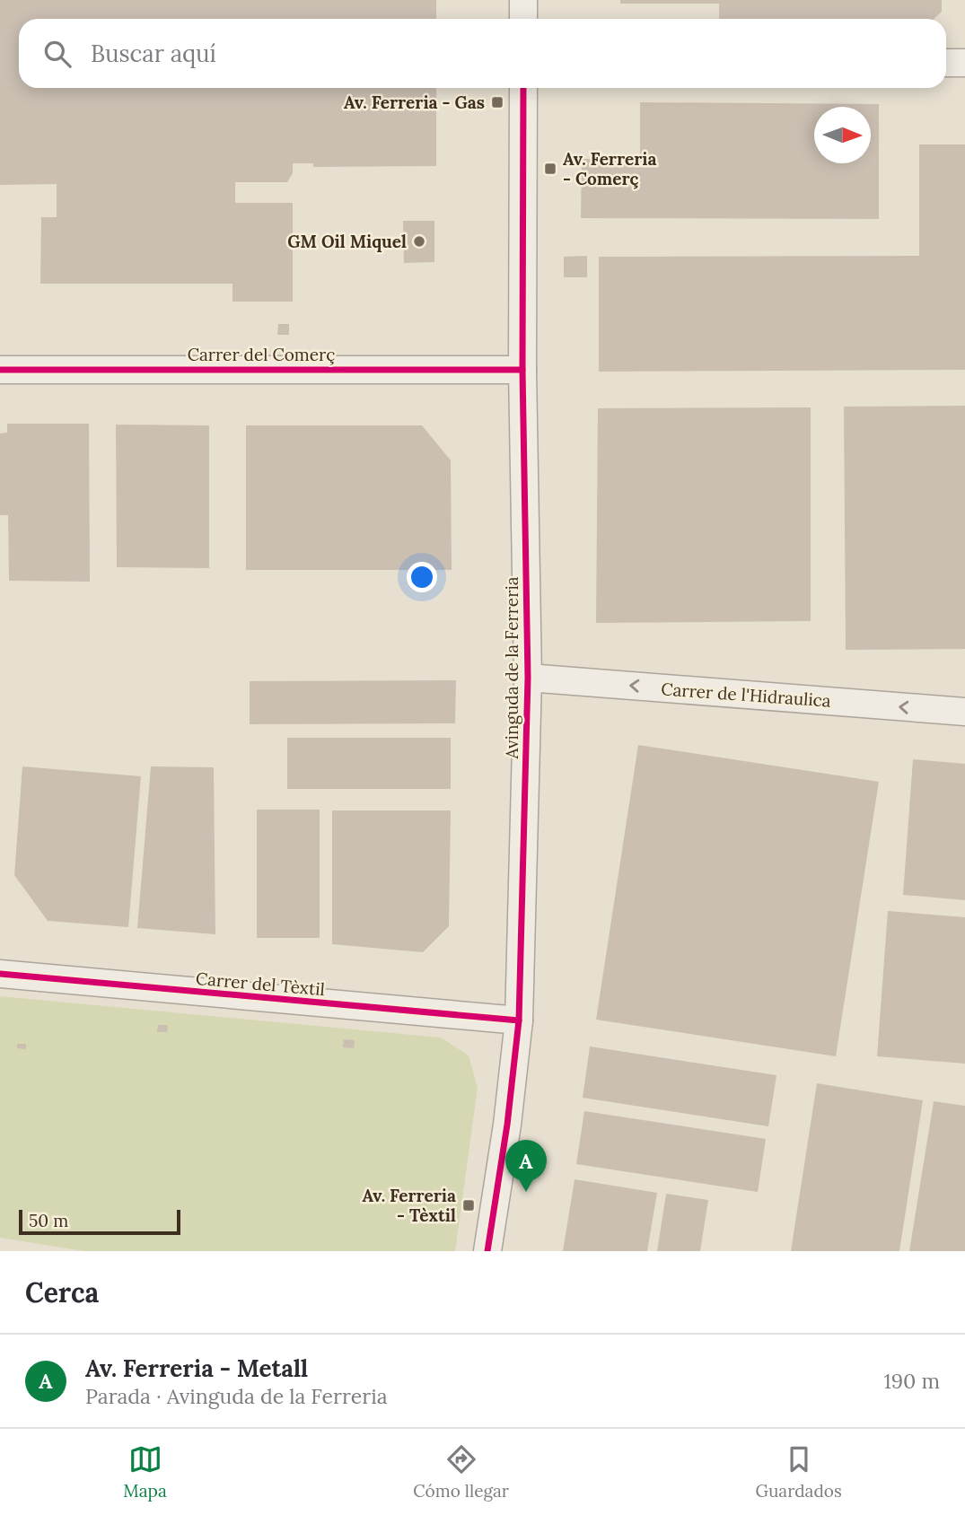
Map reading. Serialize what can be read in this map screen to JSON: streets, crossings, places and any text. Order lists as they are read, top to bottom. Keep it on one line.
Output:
{"streets":{"street":["Carrer del Comerç","Avinguda de la Ferreria","Carrer de l'Hidraulica","Carrer del Tèxtil"]},"crossings":[["Carrer del Comerç","Avinguda de la Ferreria"],["Avinguda de la Ferreria","Carrer de l'Hidraulica"],["Avinguda de la Ferreria","Carrer del Tèxtil"]],"one_way":["Carrer de l'Hidraulica"],"places":{"transit":["Av. Ferreria - Gas","Av. Ferreria - Comerç","Av. Ferreria - Tèxtil"],"other":["GM Oil Miquel"]},"scale_bar":"50 m","north":"right","page":{"search":"Buscar aquí","pins":"A","scale":"50 m","heading":"Cerca","list":[{"mark":"A","name":"Av. Ferreria - Metall","note":"Parada · Avinguda de la Ferreria","value":"190 m"}],"nav":["Mapa","Cómo llegar","Guardados"]}}
